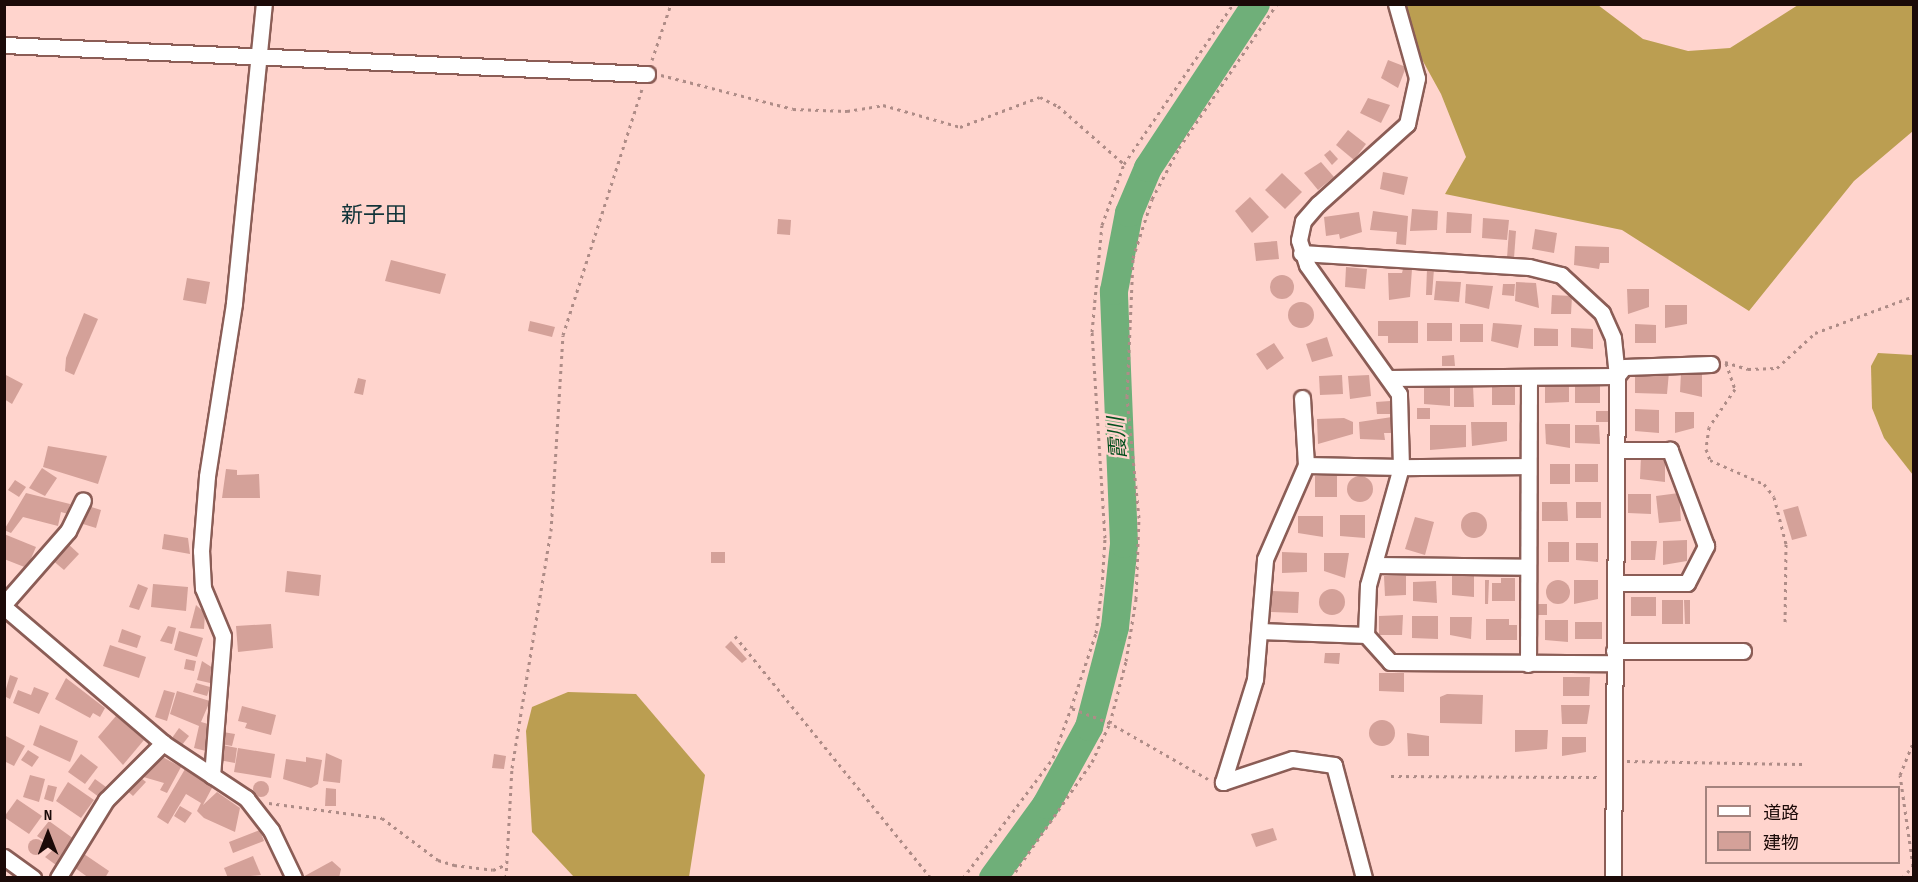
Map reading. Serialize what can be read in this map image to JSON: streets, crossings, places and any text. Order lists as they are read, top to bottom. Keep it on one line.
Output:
{"districts":["新子田"],"water":["霞川"],"legend":["道路","建物"],"north":"top"}
